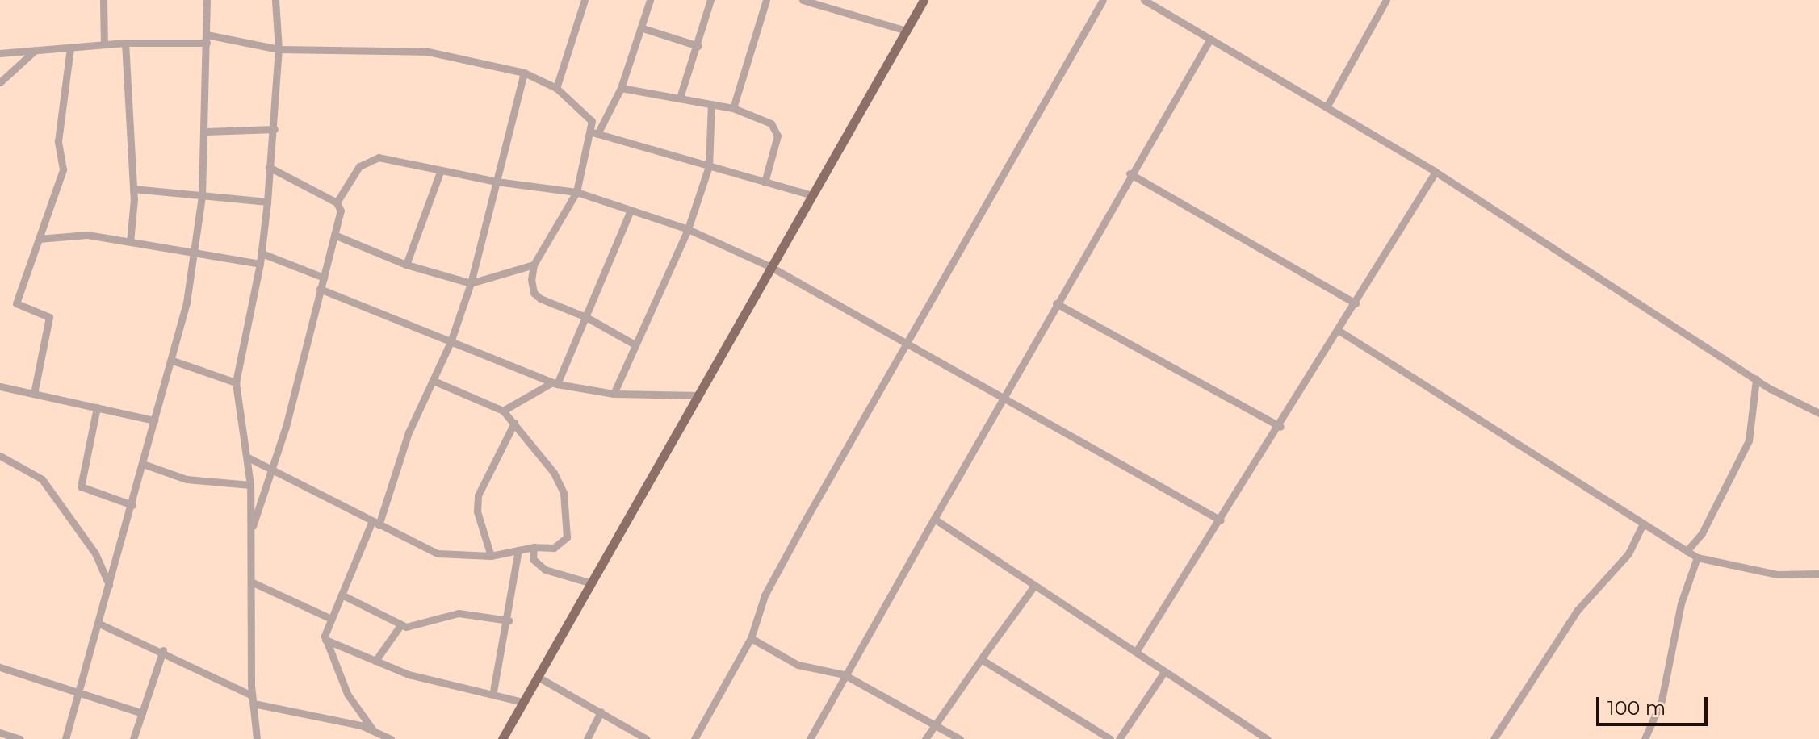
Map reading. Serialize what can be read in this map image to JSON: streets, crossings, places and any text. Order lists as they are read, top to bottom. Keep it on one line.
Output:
{"scale_bar":"100 m"}
